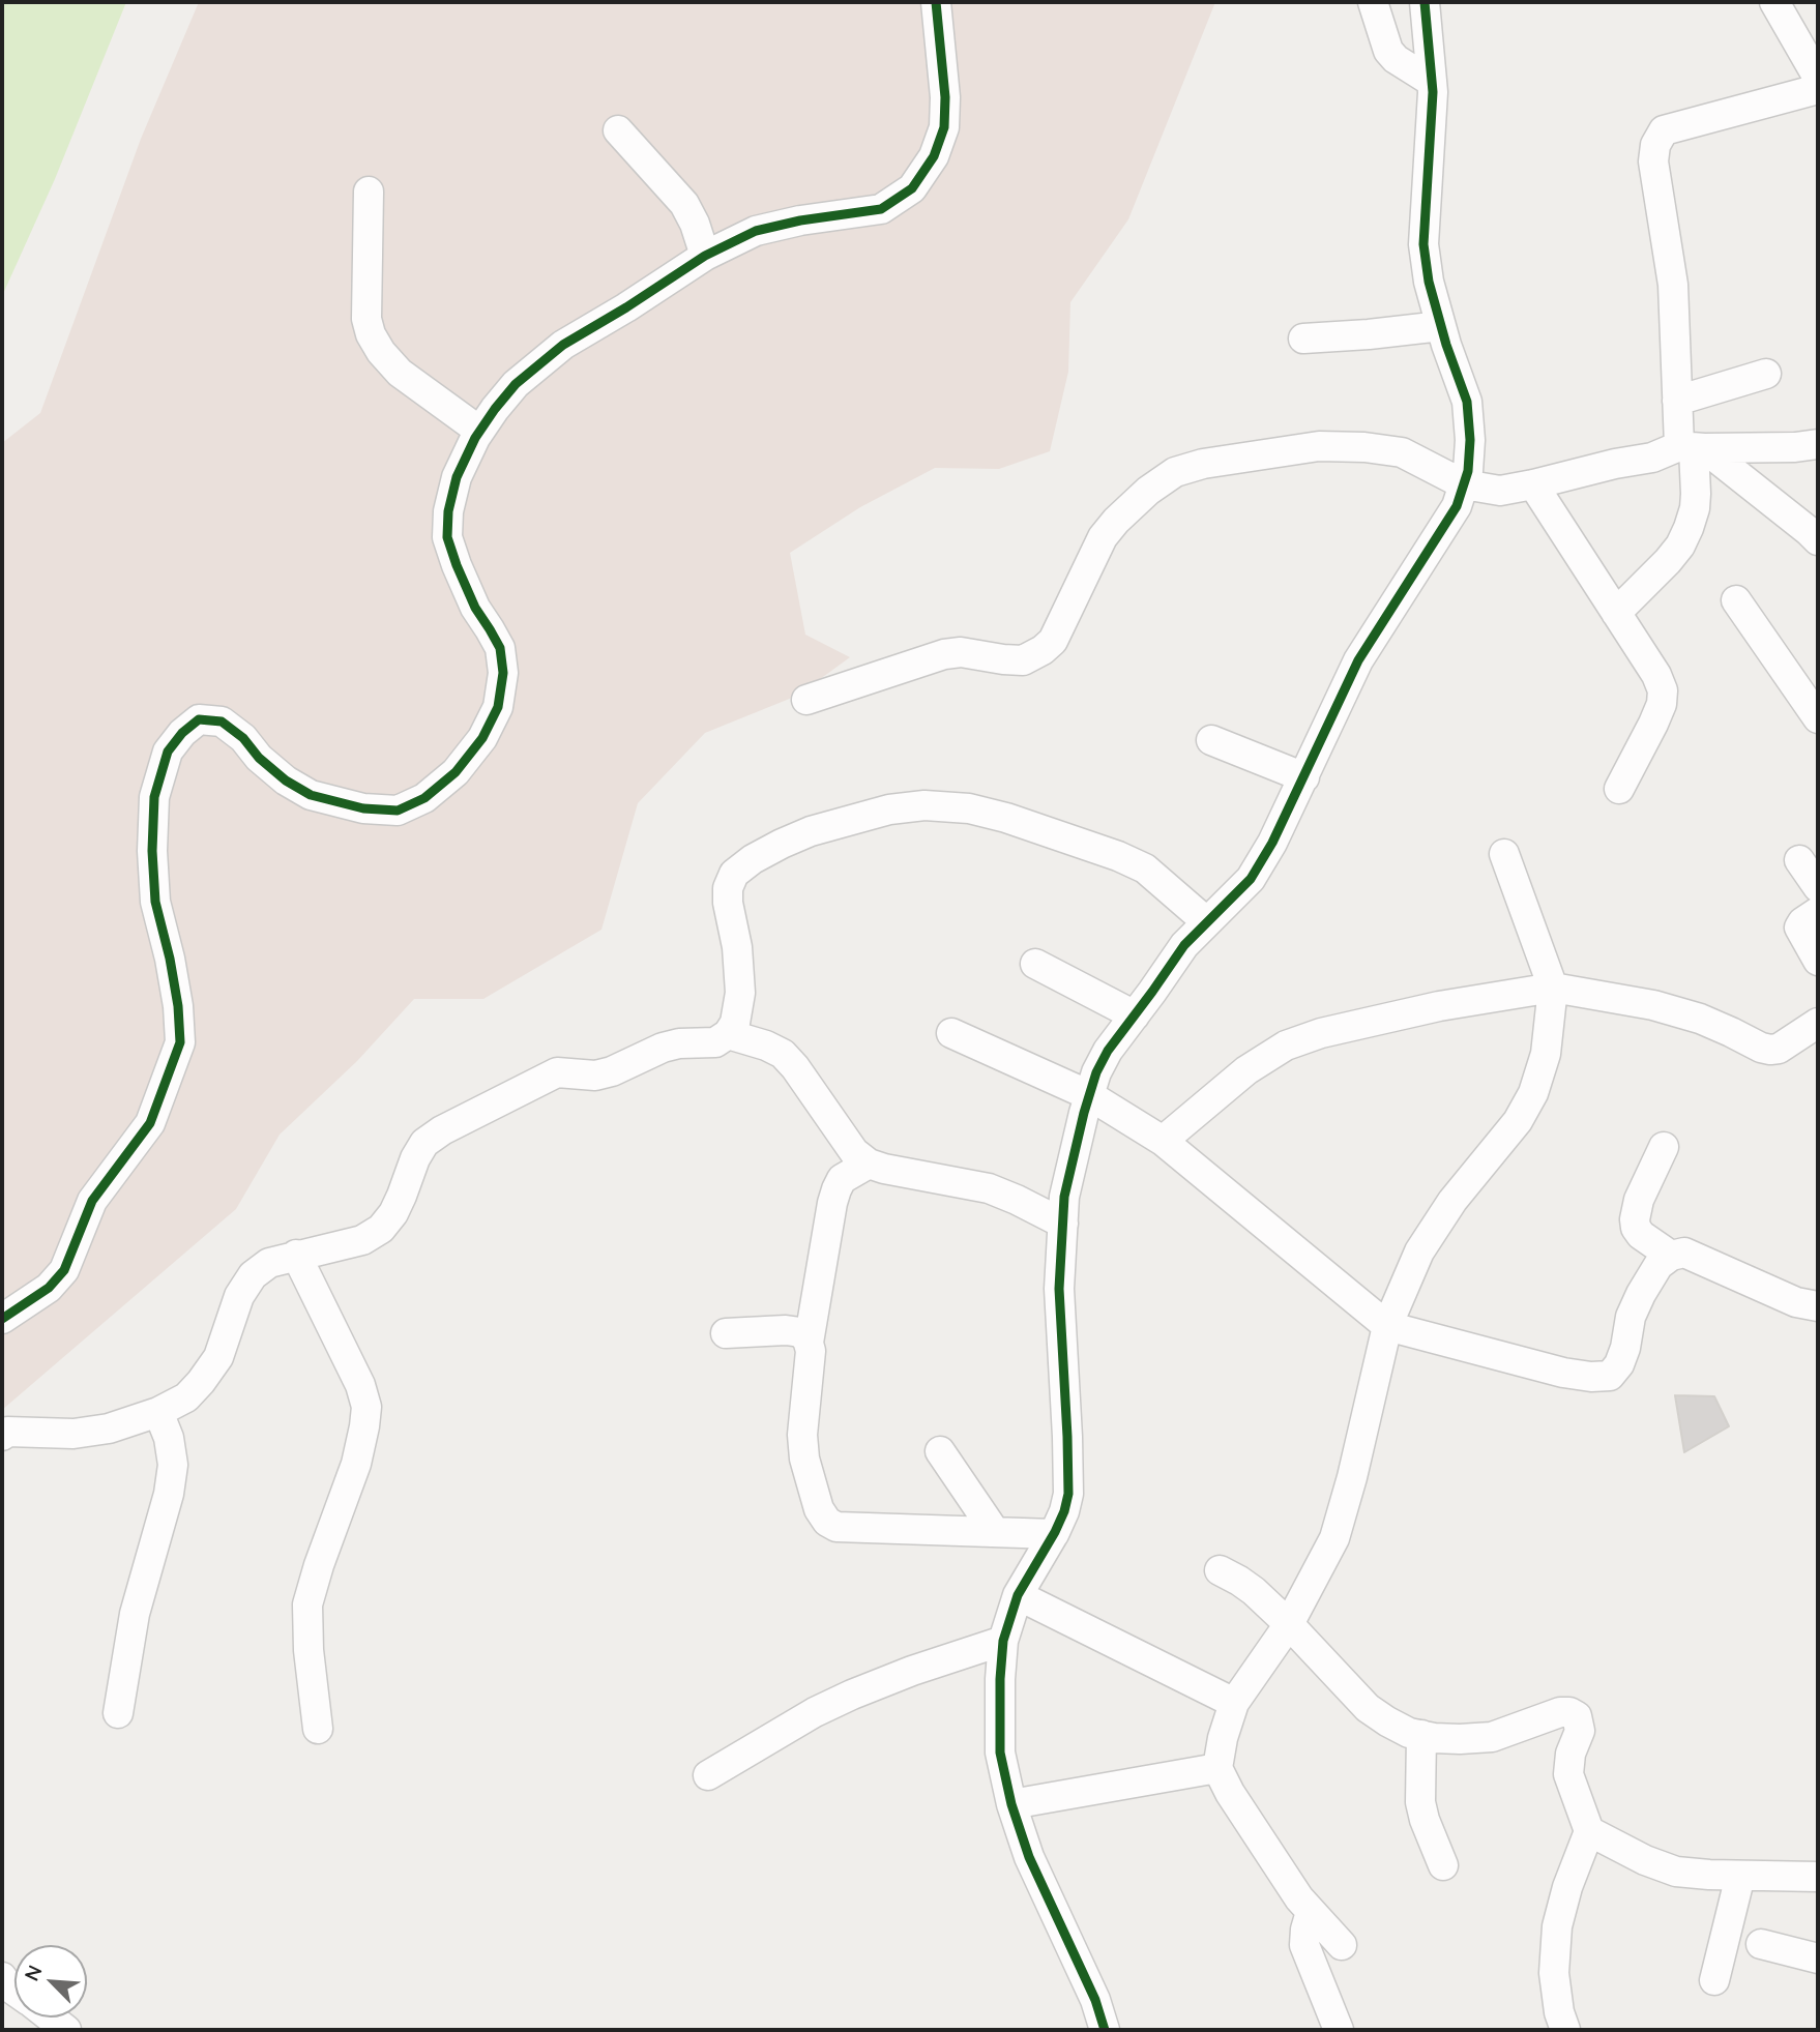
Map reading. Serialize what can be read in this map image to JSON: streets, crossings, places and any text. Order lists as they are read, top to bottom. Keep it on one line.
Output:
{"north":"top left"}
